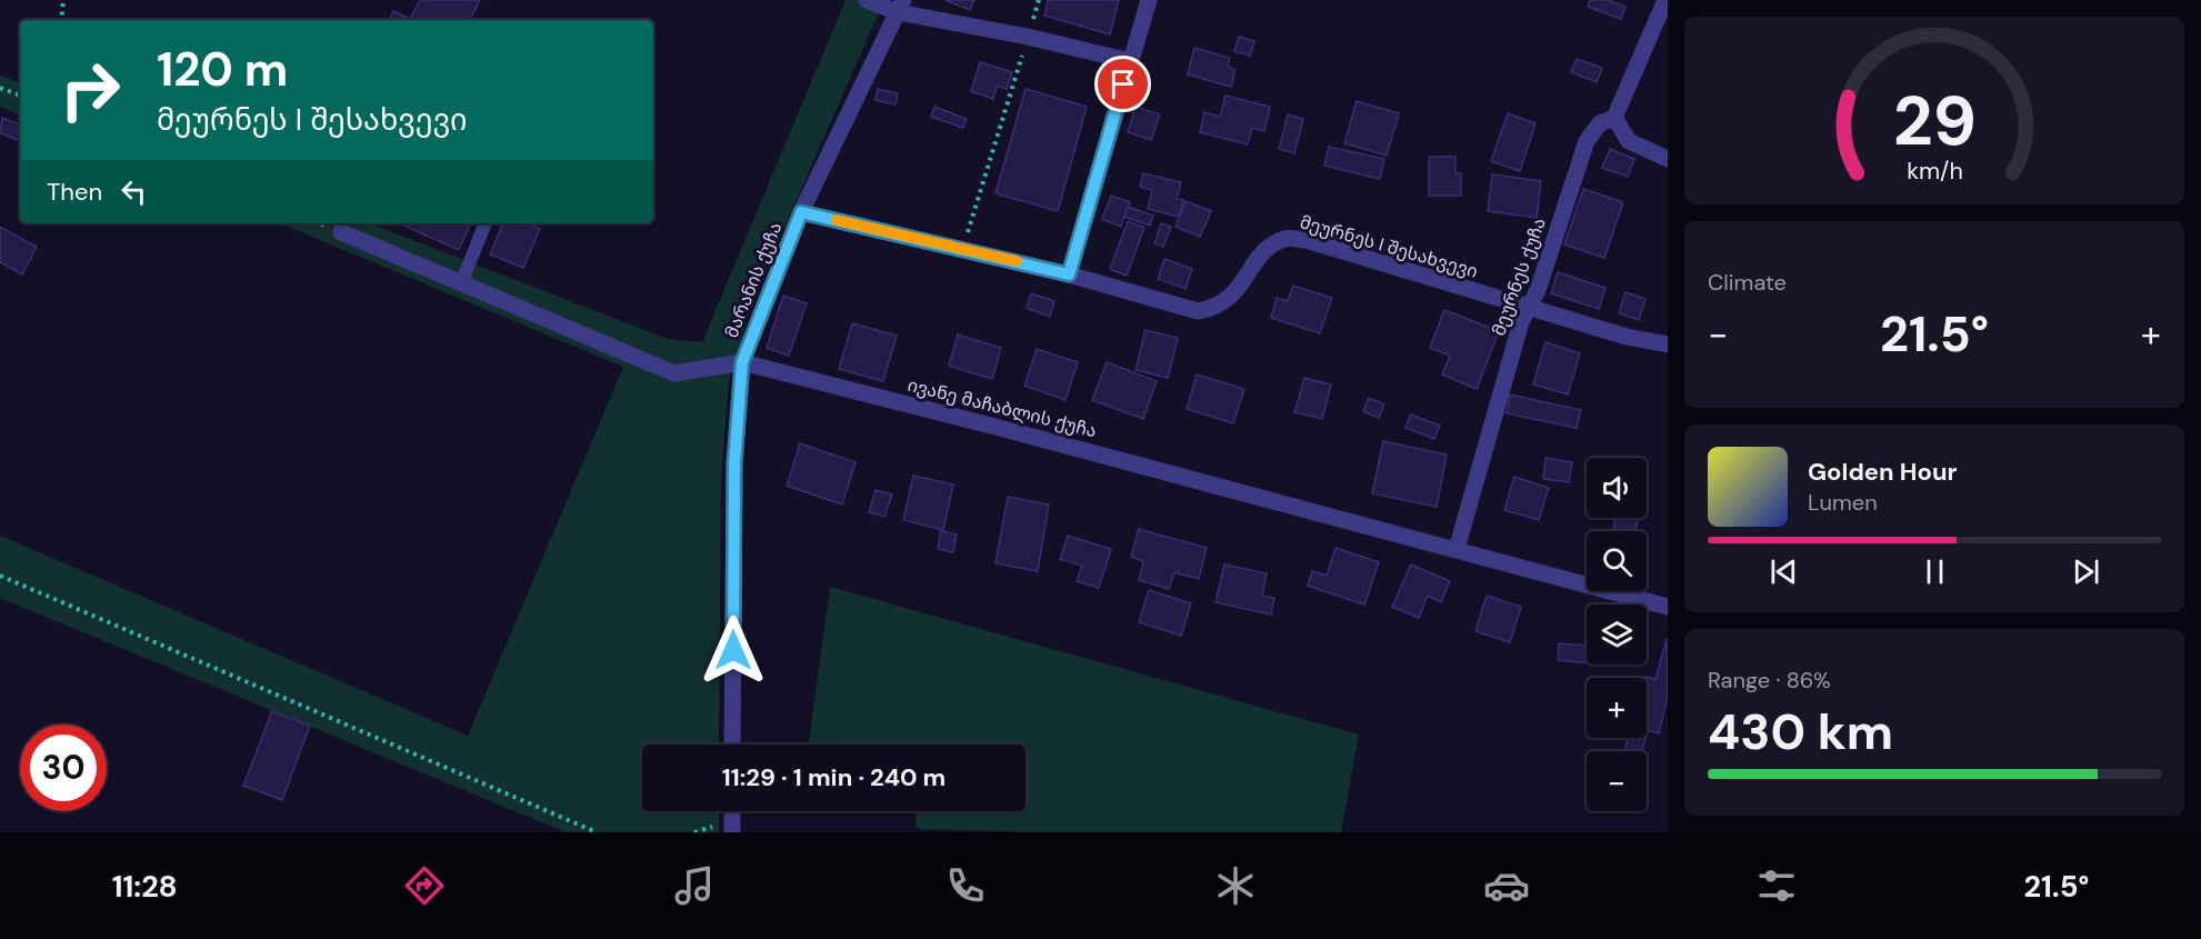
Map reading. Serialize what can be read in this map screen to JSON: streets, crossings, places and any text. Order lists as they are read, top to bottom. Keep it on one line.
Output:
{"streets":{"street":["მეურნეს I შესახვევი","მეურნეს ქუჩა","მარანის ქუჩა","ივანე მაჩაბლის ქუჩა"]},"crossings":[["მეურნეს I შესახვევი","მეურნეს ქუჩა"],["მეურნეს I შესახვევი","მარანის ქუჩა"],["მეურნეს ქუჩა","ივანე მაჩაბლის ქუჩა"],["მარანის ქუჩა","ივანე მაჩაბლის ქუჩა"]],"page":{"turn":["120 m","მეურნეს I შესახვევი"],"then":"Then","tile":["Climate",["Range · 86%","430 km"]],"heat":["−","21.5°","+"],"song":["Golden Hour","Lumen"],"map_buttons":["+","−"],"limit":"30","trip":"11:29 · 1 min · 240 m","tabs":["11:28","21.5°"],"gauge":["29","km/h"]}}
